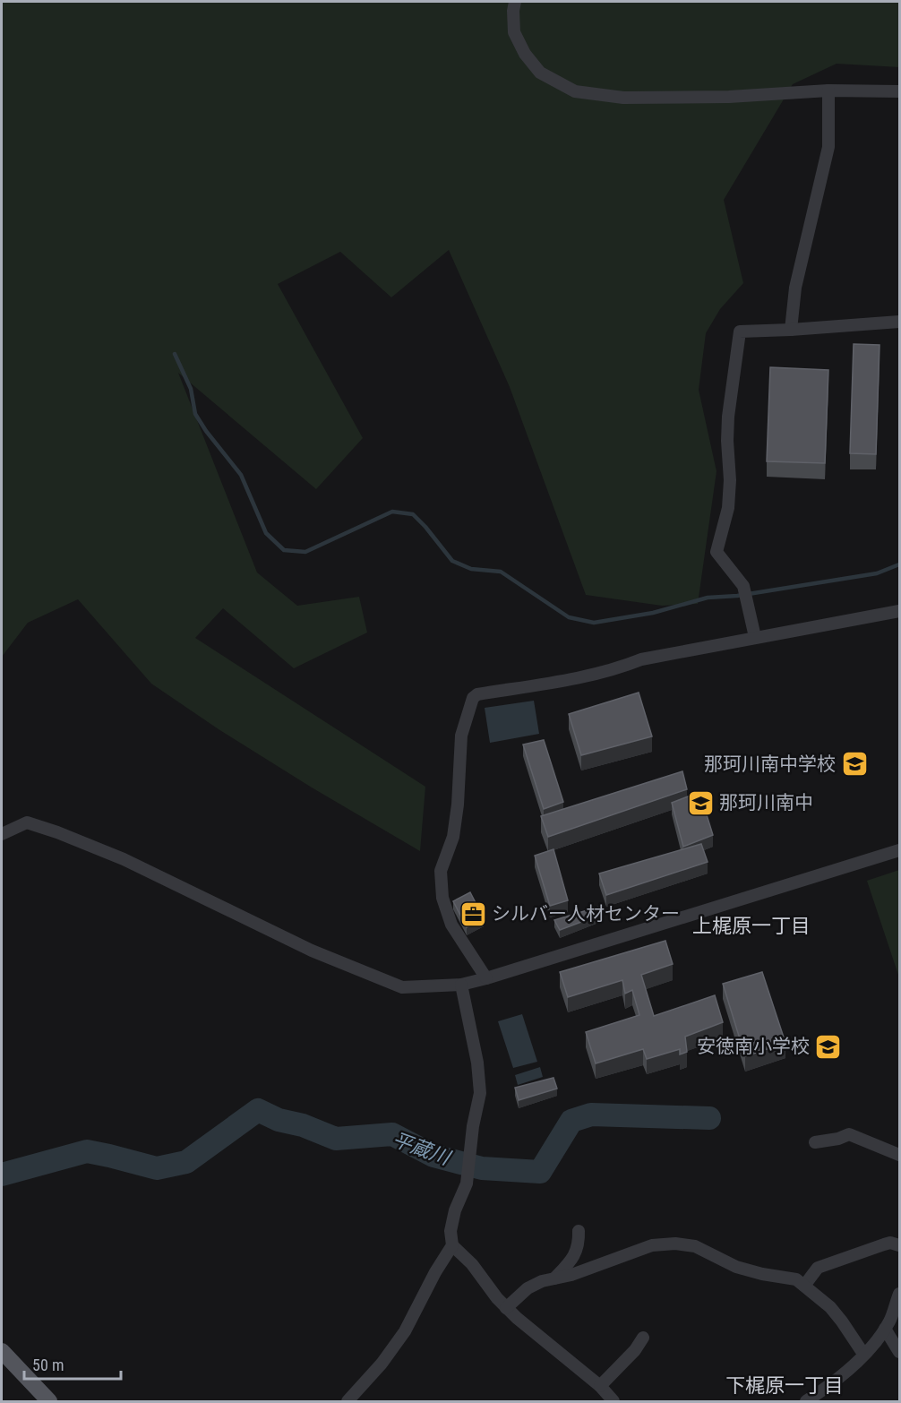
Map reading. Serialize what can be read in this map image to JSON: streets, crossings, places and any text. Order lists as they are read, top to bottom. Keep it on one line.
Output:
{"districts":["上梶原一丁目","下梶原一丁目"],"water":["平蔵川"],"places":{"school or university":["那珂川南中学校","那珂川南中","安徳南小学校"],"office":["シルバー人材センター"]},"scale_bar":"50 m"}
